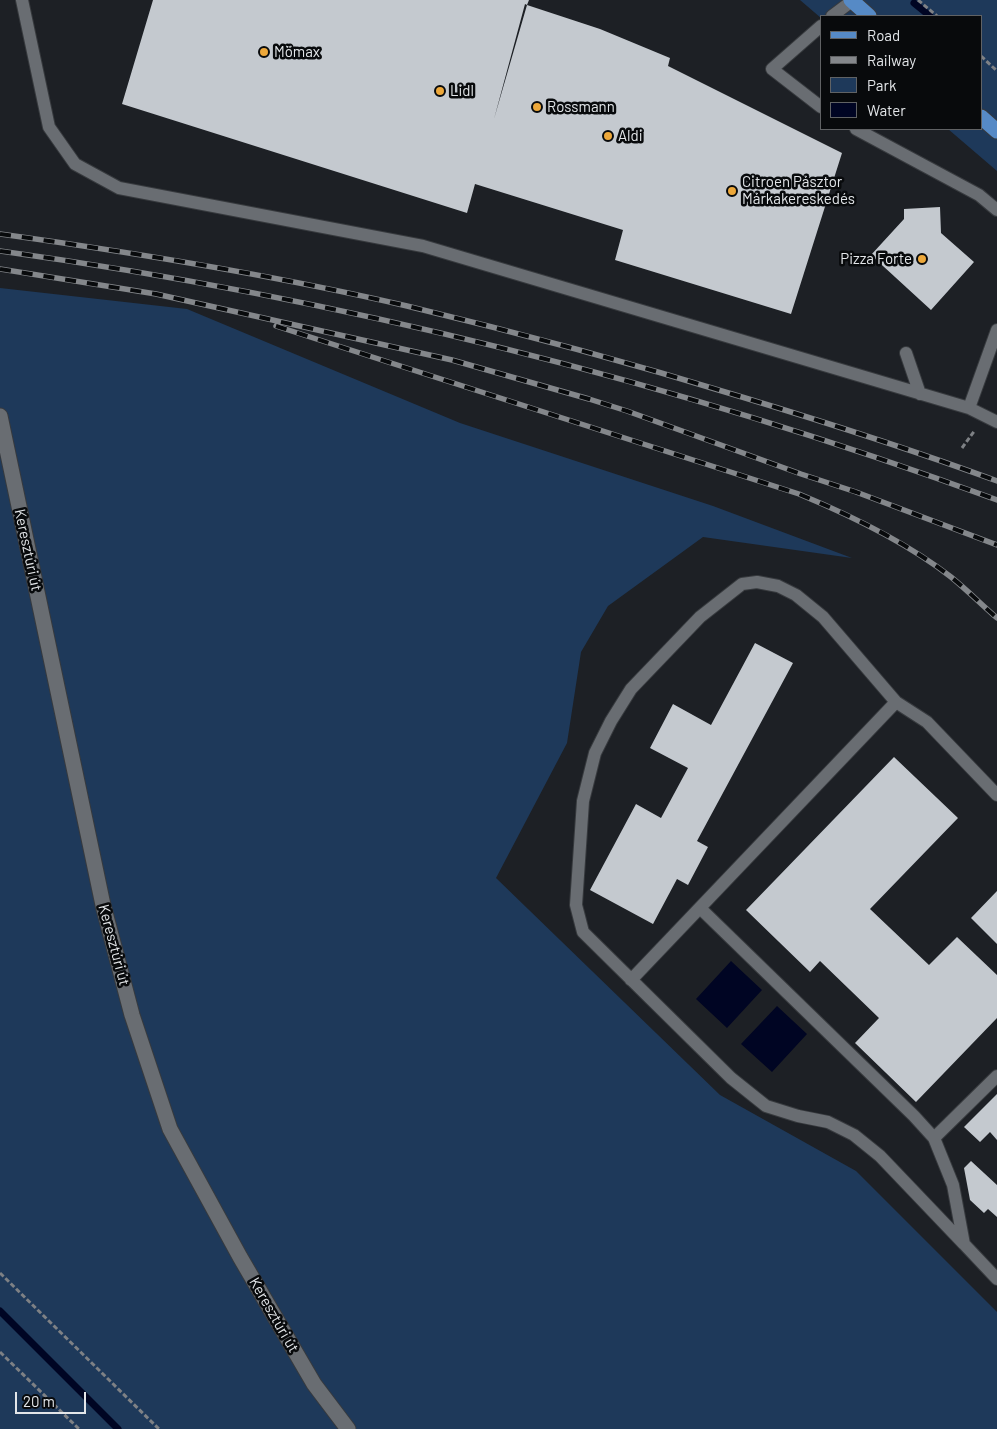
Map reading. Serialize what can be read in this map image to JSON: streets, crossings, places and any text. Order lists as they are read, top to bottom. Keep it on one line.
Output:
{"streets":{"main road":["Keresztúri út"]},"places":["Mömax","Lidl","Rossmann","Aldi","Citroen Pásztor Márkakereskedés","Pizza Forte"],"legend":["Road","Railway","Park","Water"],"scale_bar":"20 m"}
